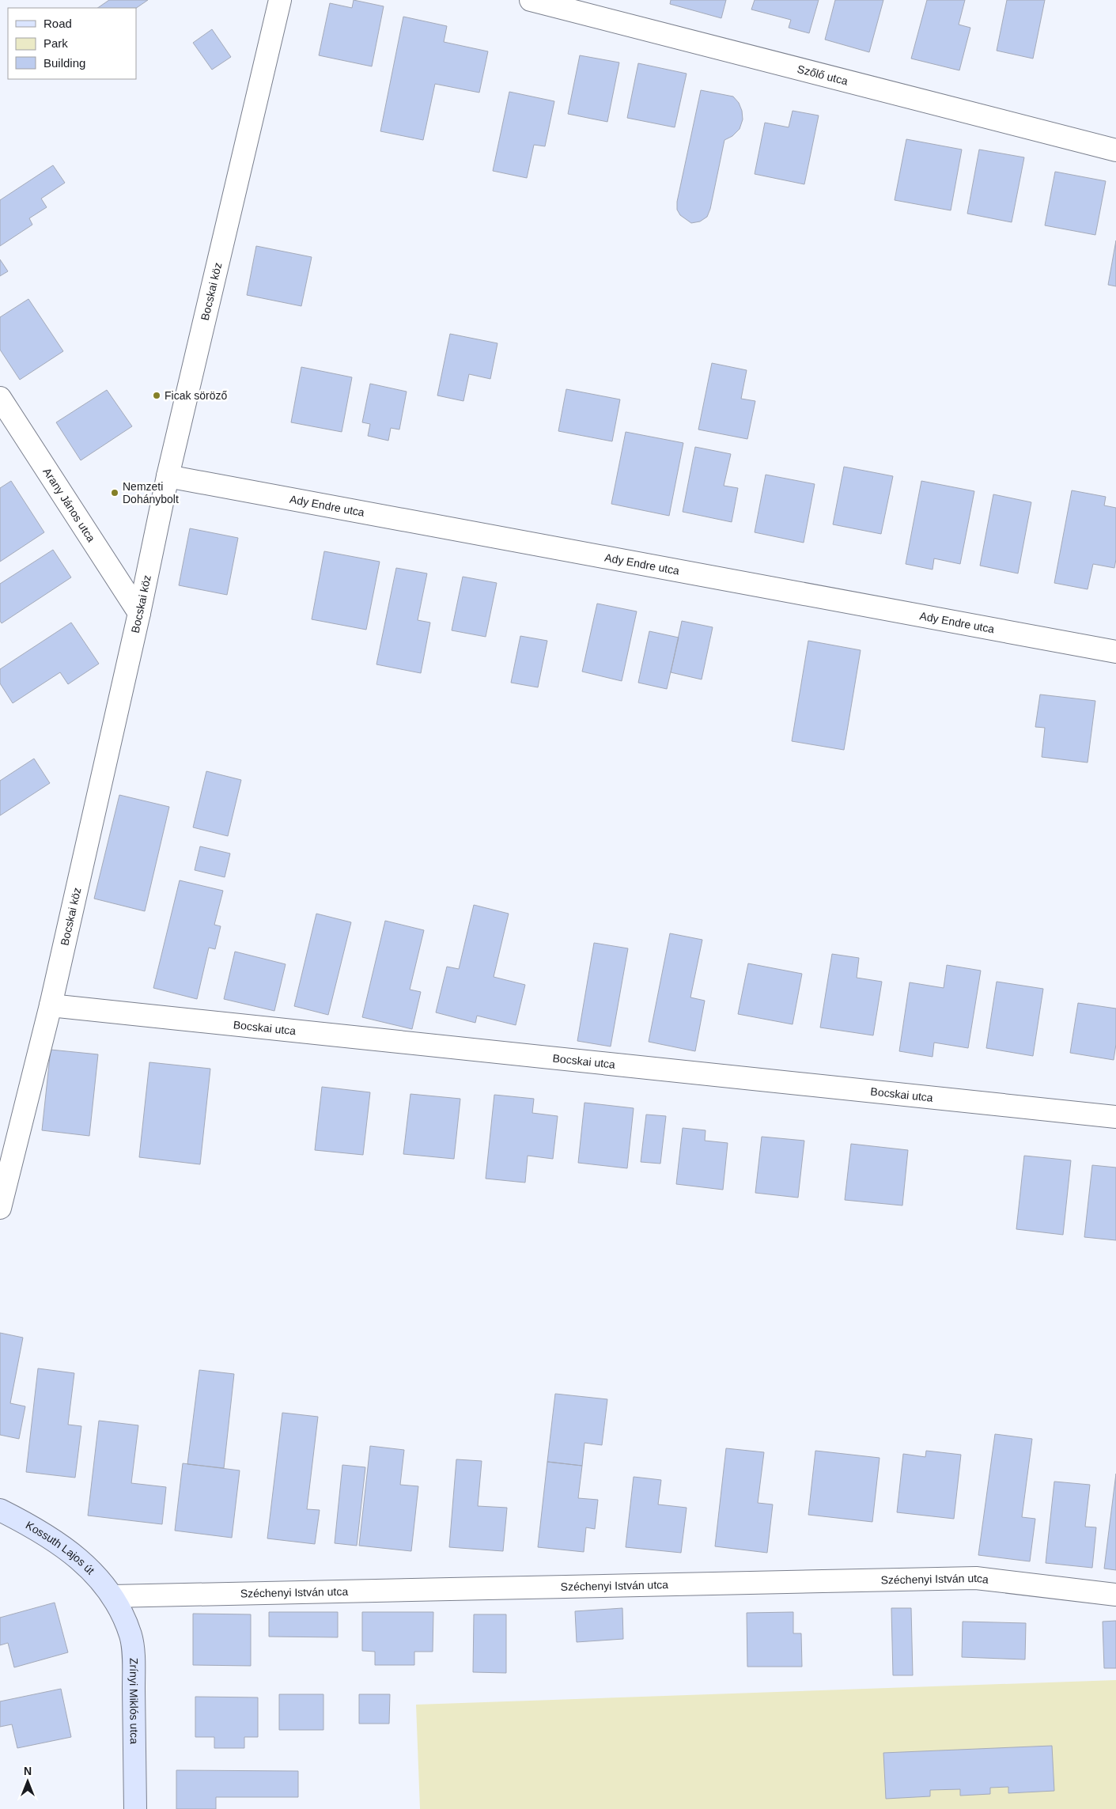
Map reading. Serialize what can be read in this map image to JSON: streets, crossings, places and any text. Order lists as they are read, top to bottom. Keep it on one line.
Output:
{"streets":{"main road":["Kossuth Lajos út","Zrínyi Miklós utca"],"street":["Szőlő utca","Bocskai köz","Arany János utca","Ady Endre utca","Bocskai utca","Széchenyi István utca"]},"crossings":[["Bocskai köz","Arany János utca"],["Bocskai köz","Ady Endre utca"],["Bocskai köz","Bocskai utca"],["Kossuth Lajos út","Széchenyi István utca"],["Kossuth Lajos út","Zrínyi Miklós utca"],["Széchenyi István utca","Zrínyi Miklós utca"]],"places":["Ficak söröző","Nemzeti Dohánybolt"],"legend":["Road","Park","Building"],"north":"top"}
